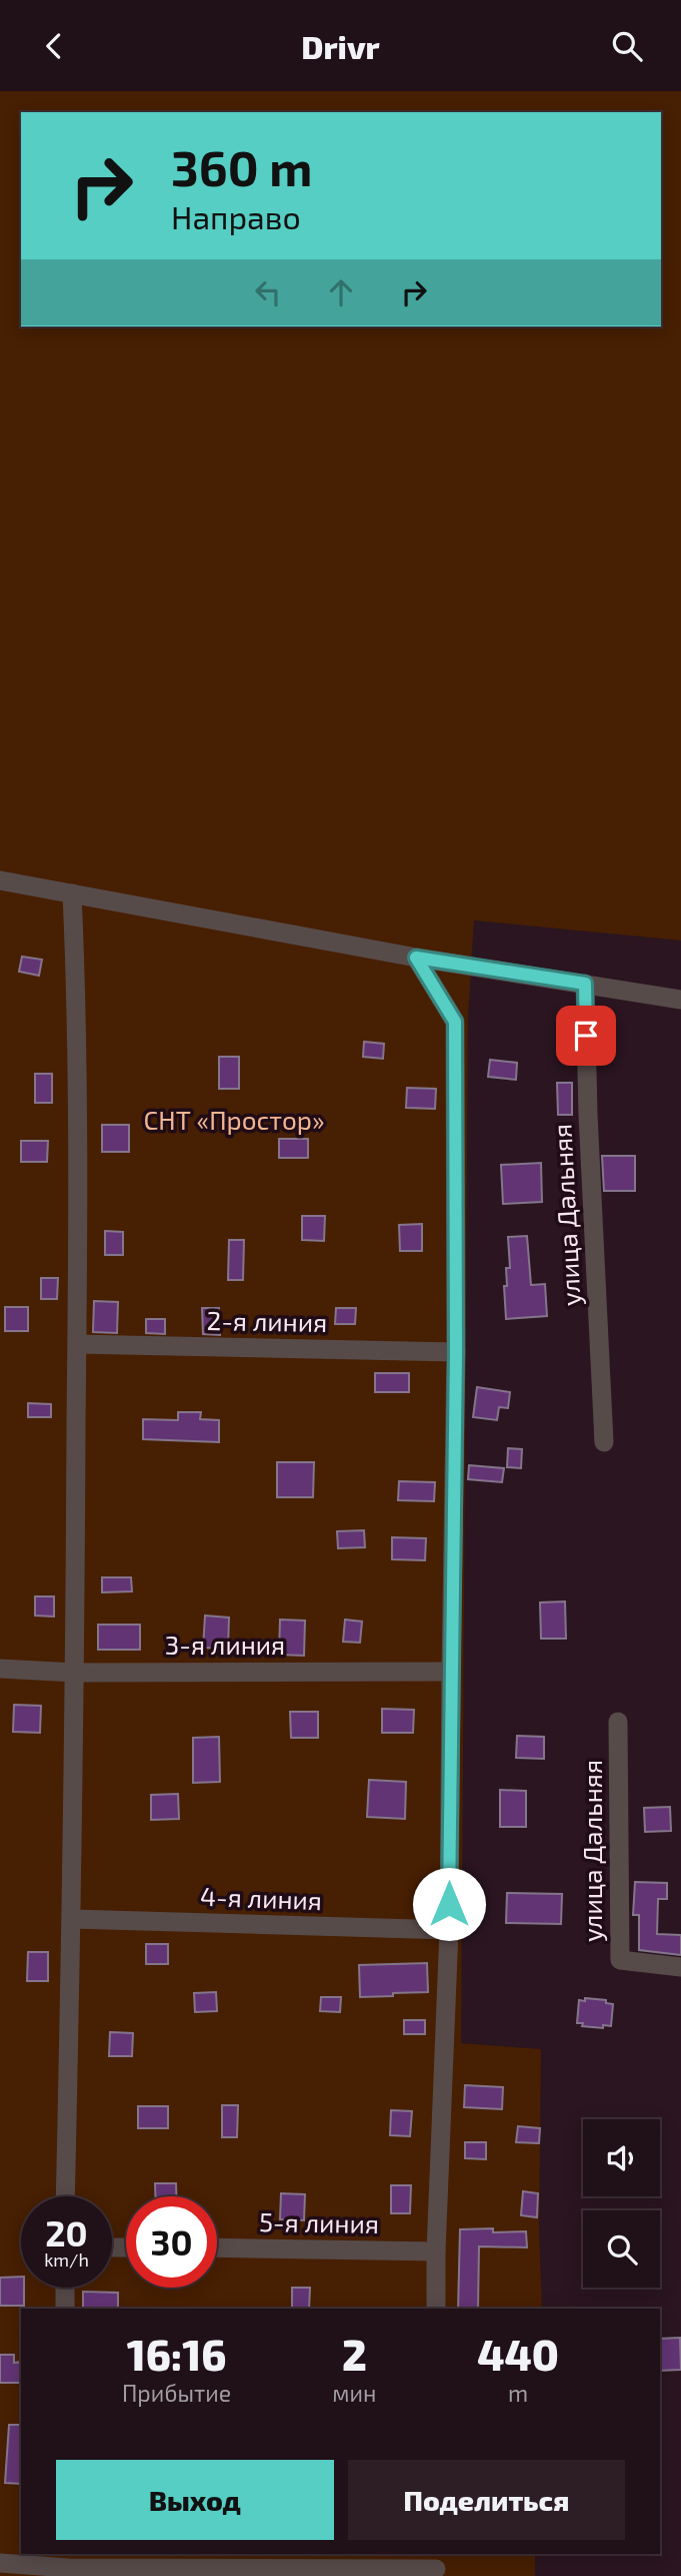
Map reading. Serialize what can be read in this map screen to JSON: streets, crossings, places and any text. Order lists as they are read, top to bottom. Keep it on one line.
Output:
{"streets":{"street":["улица Дальняя","2-я линия","3-я линия","4-я линия","5-я линия"]},"parks":["СНТ «Простор»"],"page":{"header":"Drivr","turn":["360 m","Направо"],"speed":"20 km/h","limit":"30","eta":["16:16","Прибытие","2","мин","440","m"],"buttons":["Выход","Поделиться"]}}
